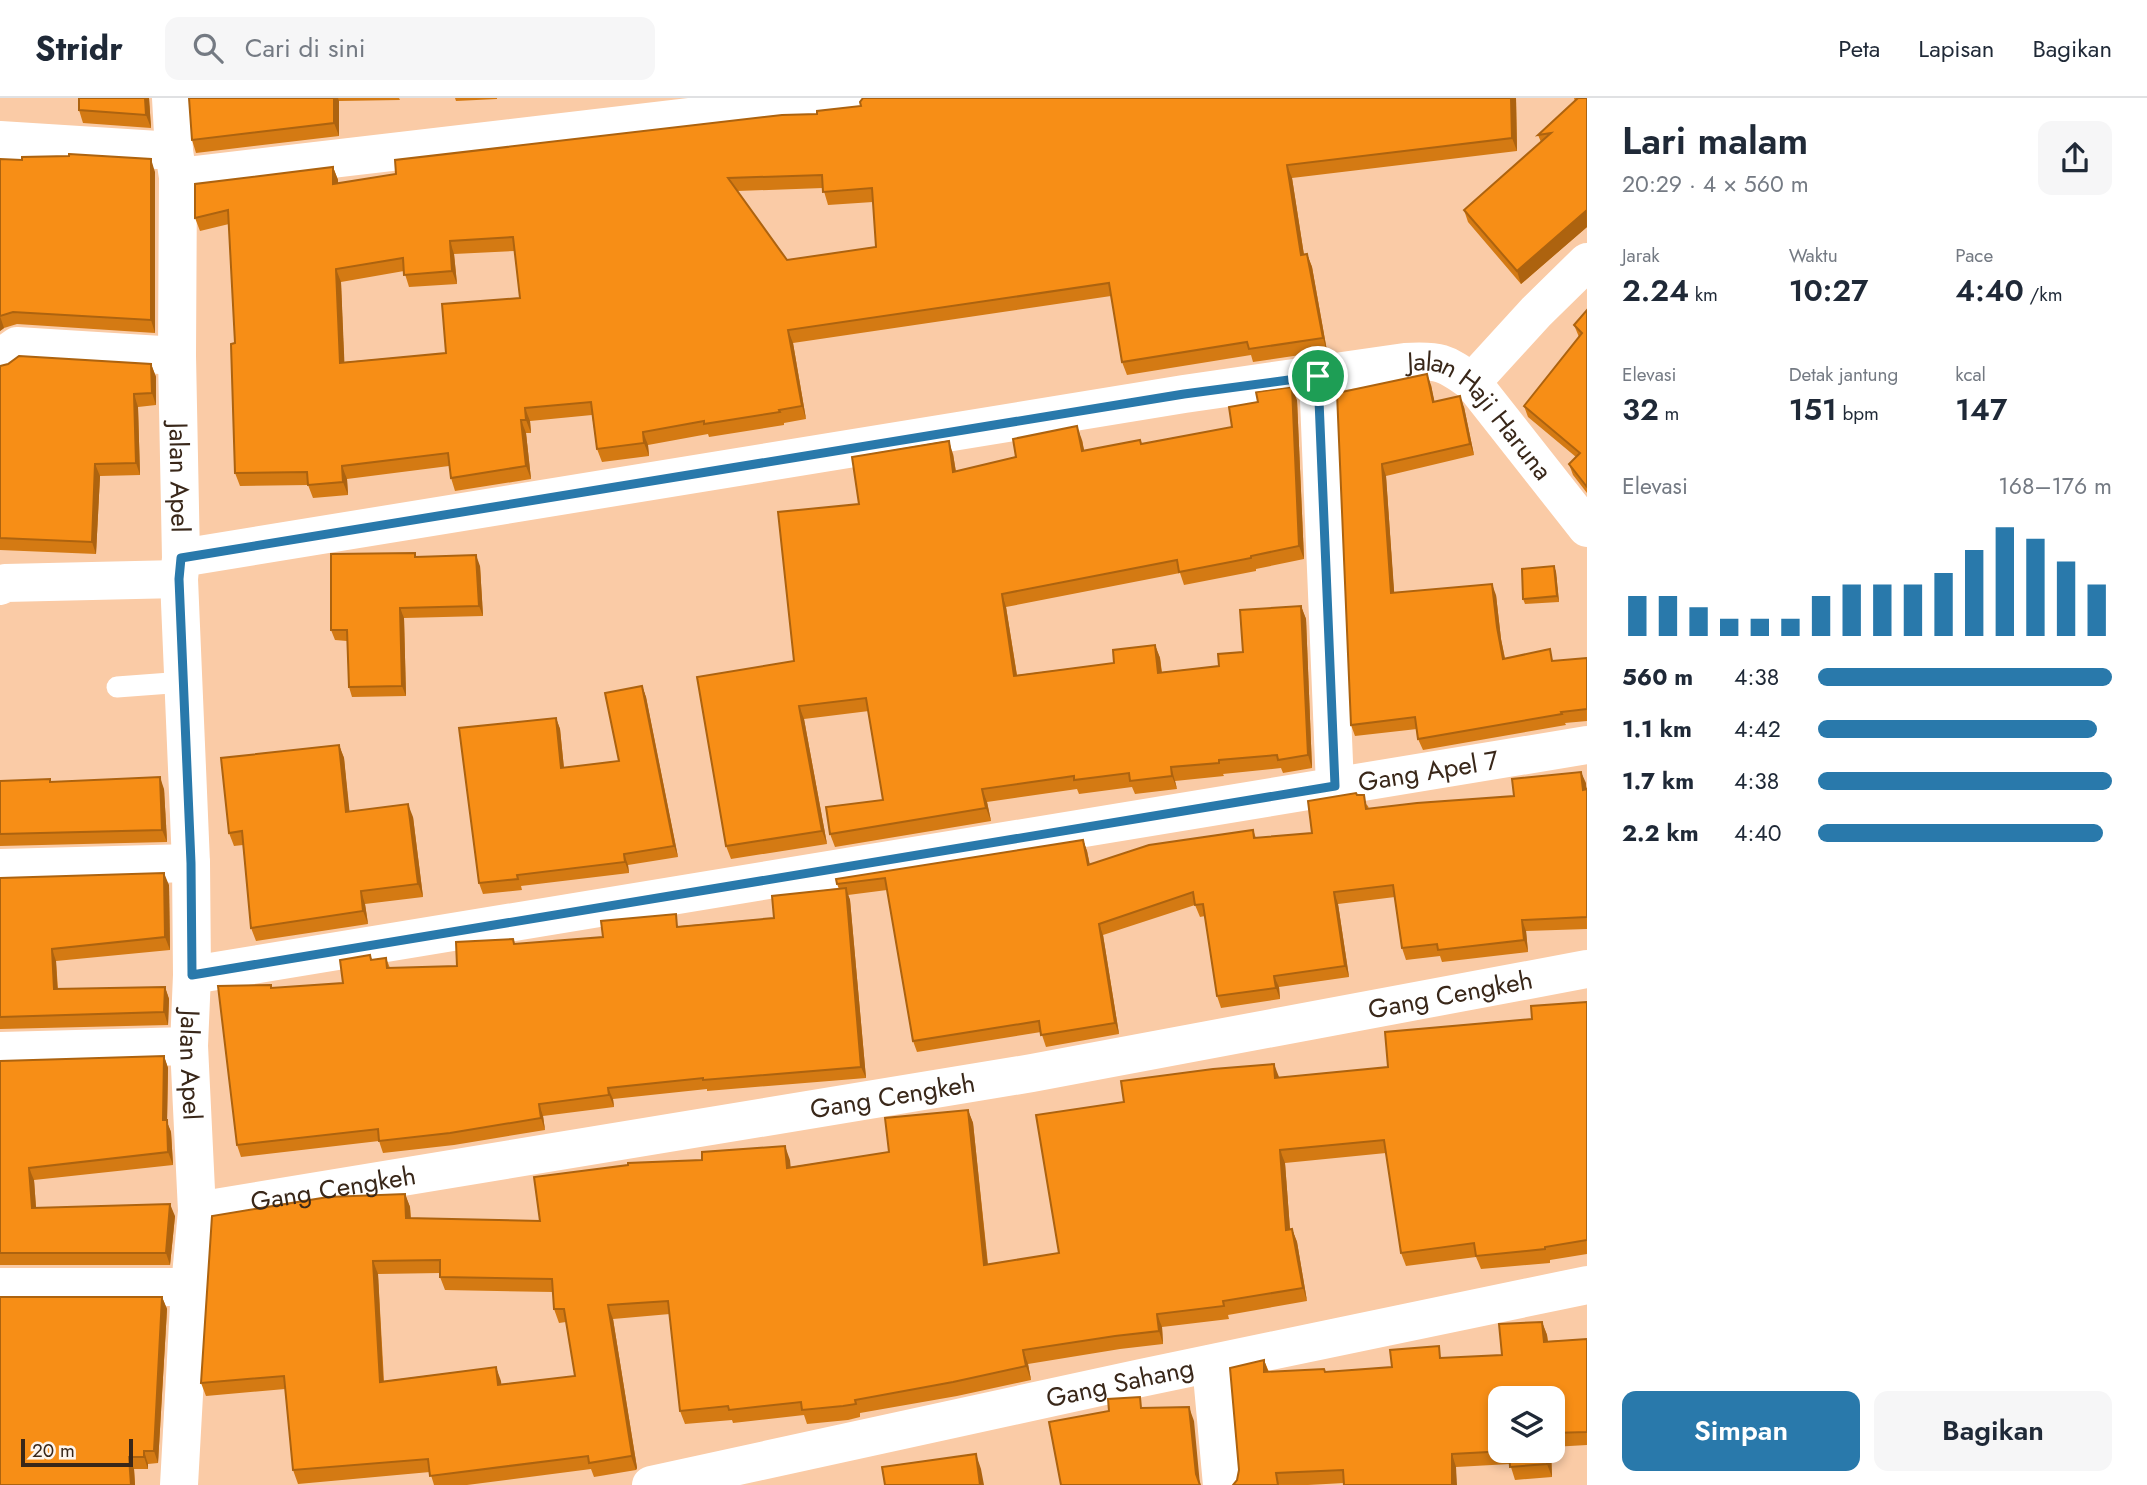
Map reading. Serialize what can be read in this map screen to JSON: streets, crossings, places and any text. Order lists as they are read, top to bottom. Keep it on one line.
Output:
{"streets":{"street":["Jalan Haji Haruna","Jalan Apel","Gang Apel 7","Gang Cengkeh","Gang Sahang"]},"crossings":[["Jalan Haji Haruna","Jalan Apel"],["Jalan Apel","Gang Apel 7"],["Jalan Apel","Gang Cengkeh"]],"scale_bar":"20 m","page":{"header":"Stridr","search":"Cari di sini","nav":["Peta","Lapisan","Bagikan"],"heading":["Lari malam","20:29 · 4 × 560 m"],"stats":[["Jarak","2.24 km"],["Waktu","10:27"],["Pace","4:40 /km"],["Elevasi","32 m"],["Detak jantung","151 bpm"],["kcal","147"]],"chart":["Elevasi","168–176 m"],"list":[{"name":"560 m","note":"4:38"},{"name":"1.1 km","note":"4:42"},{"name":"1.7 km","note":"4:38"},{"name":"2.2 km","note":"4:40"}],"buttons":["Simpan","Bagikan"],"scale":"20 m"}}
